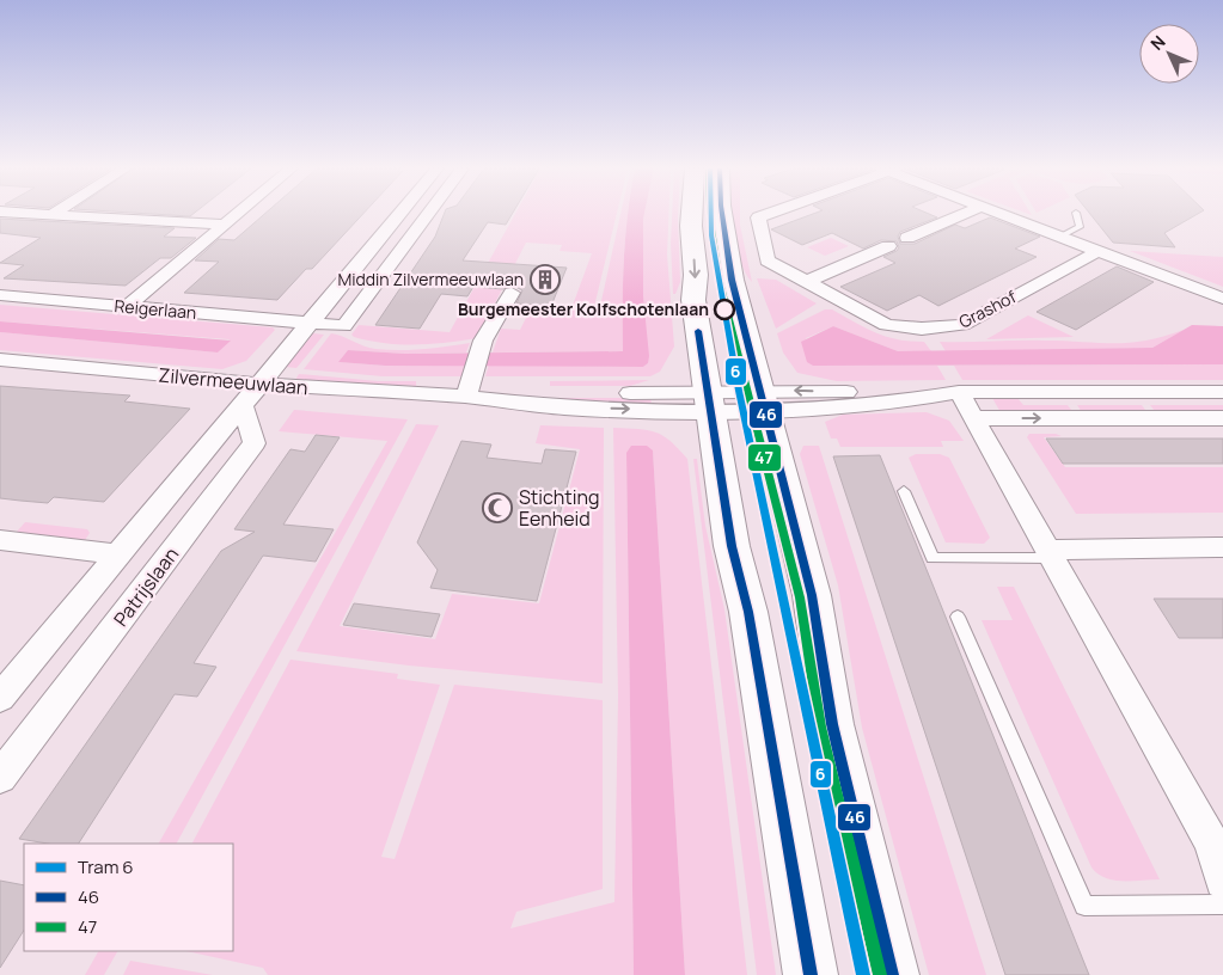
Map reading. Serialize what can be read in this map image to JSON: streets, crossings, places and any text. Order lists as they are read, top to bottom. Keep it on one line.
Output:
{"streets":{"street":["Reigerlaan","Grashof","Zilvermeeuwlaan","Patrijslaan"]},"crossings":[["Reigerlaan","Patrijslaan"],["Zilvermeeuwlaan","Patrijslaan"]],"places":{"building":["Middin Zilvermeeuwlaan"],"other":["Burgemeester Kolfschotenlaan"],"mosque":["Stichting Eenheid"]},"lines":["tram line 6","transit line 46","transit line 47"],"legend":["Tram 6","46","47"],"north":"top left"}
